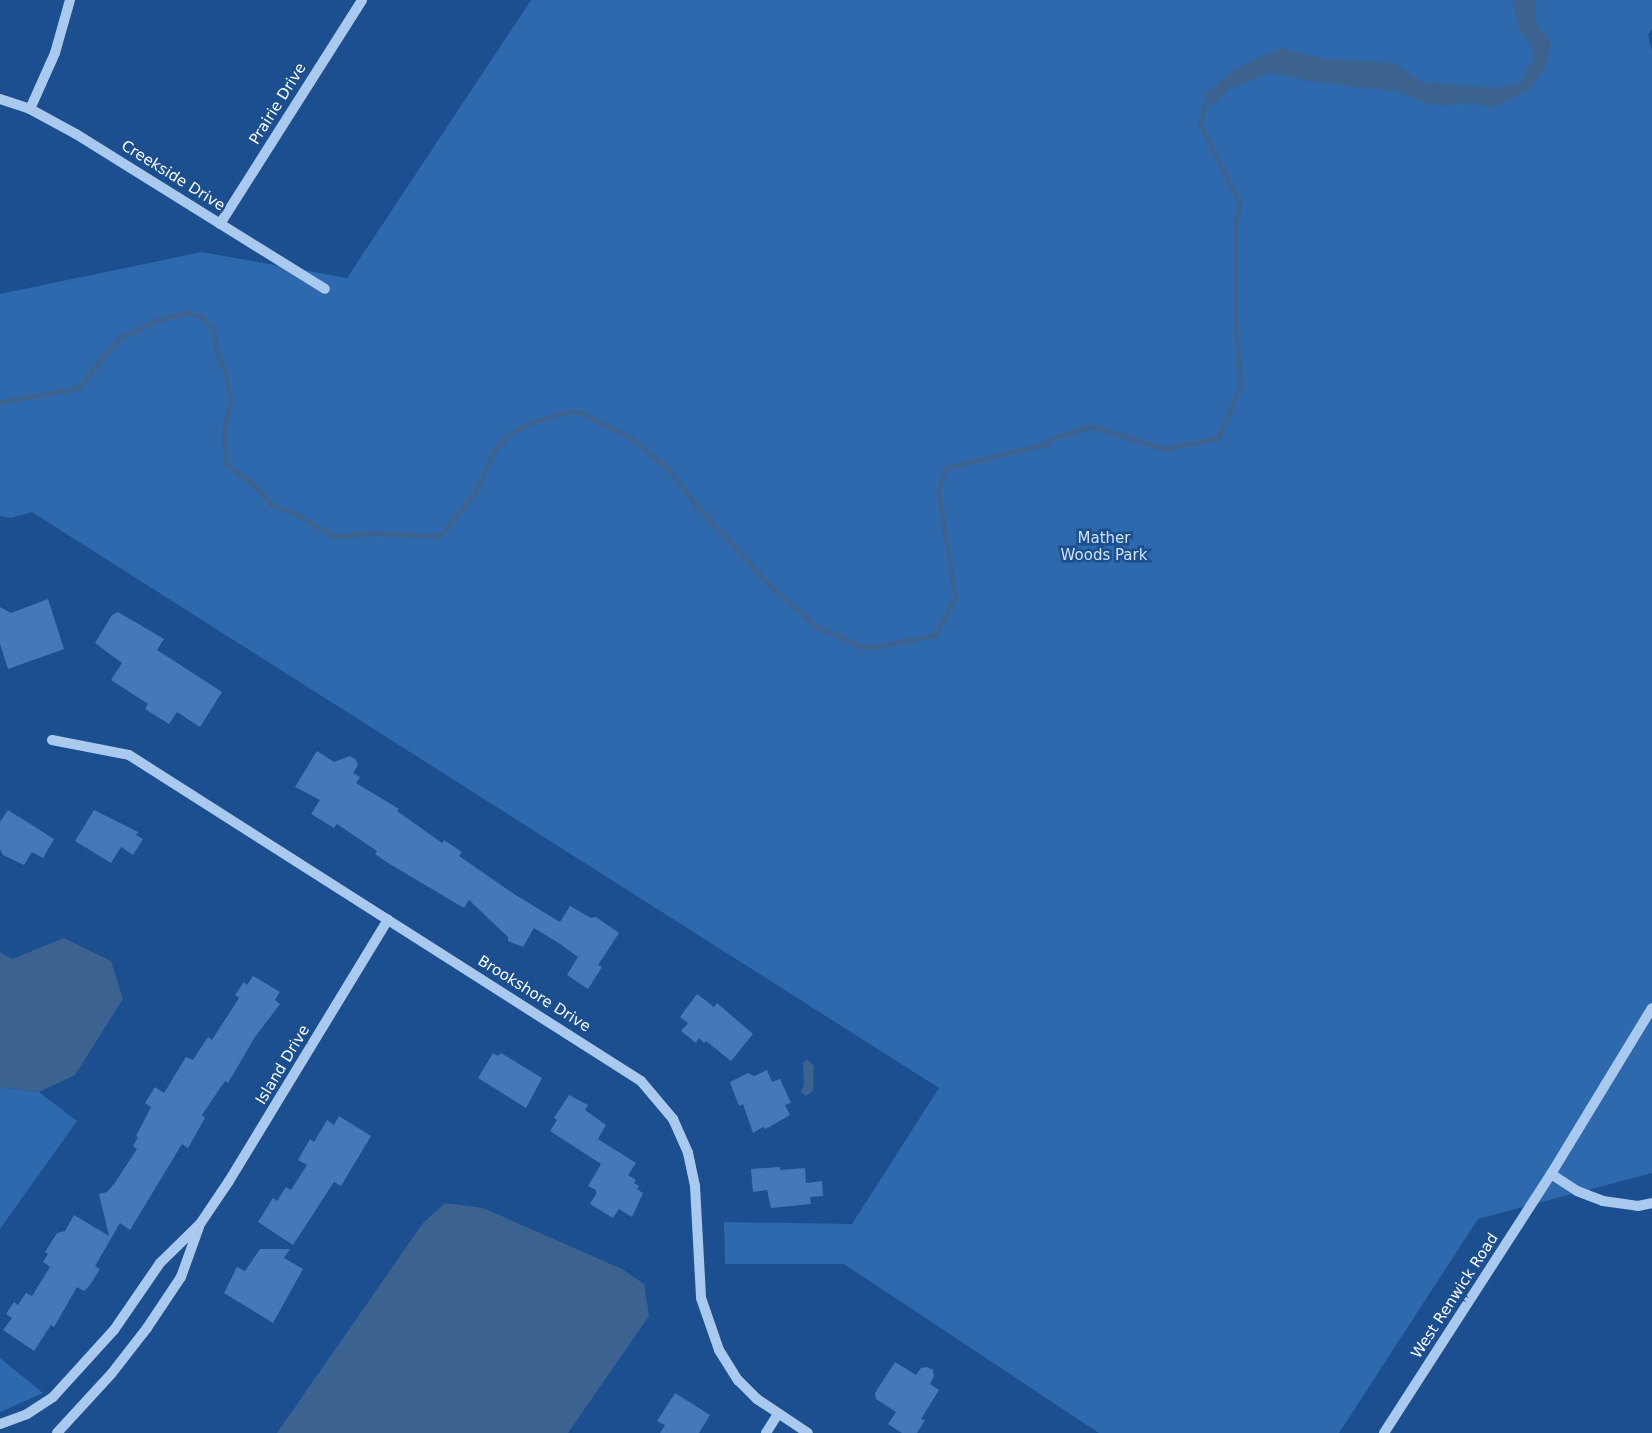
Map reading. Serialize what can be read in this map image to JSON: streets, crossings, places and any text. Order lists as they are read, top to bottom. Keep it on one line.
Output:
{"streets":{"street":["Prairie Drive","Creekside Drive","Brookshore Drive","Island Drive","West Renwick Road"]},"crossings":[["Prairie Drive","Creekside Drive"],["Brookshore Drive","Island Drive"]],"parks":["Mather Woods Park"]}
